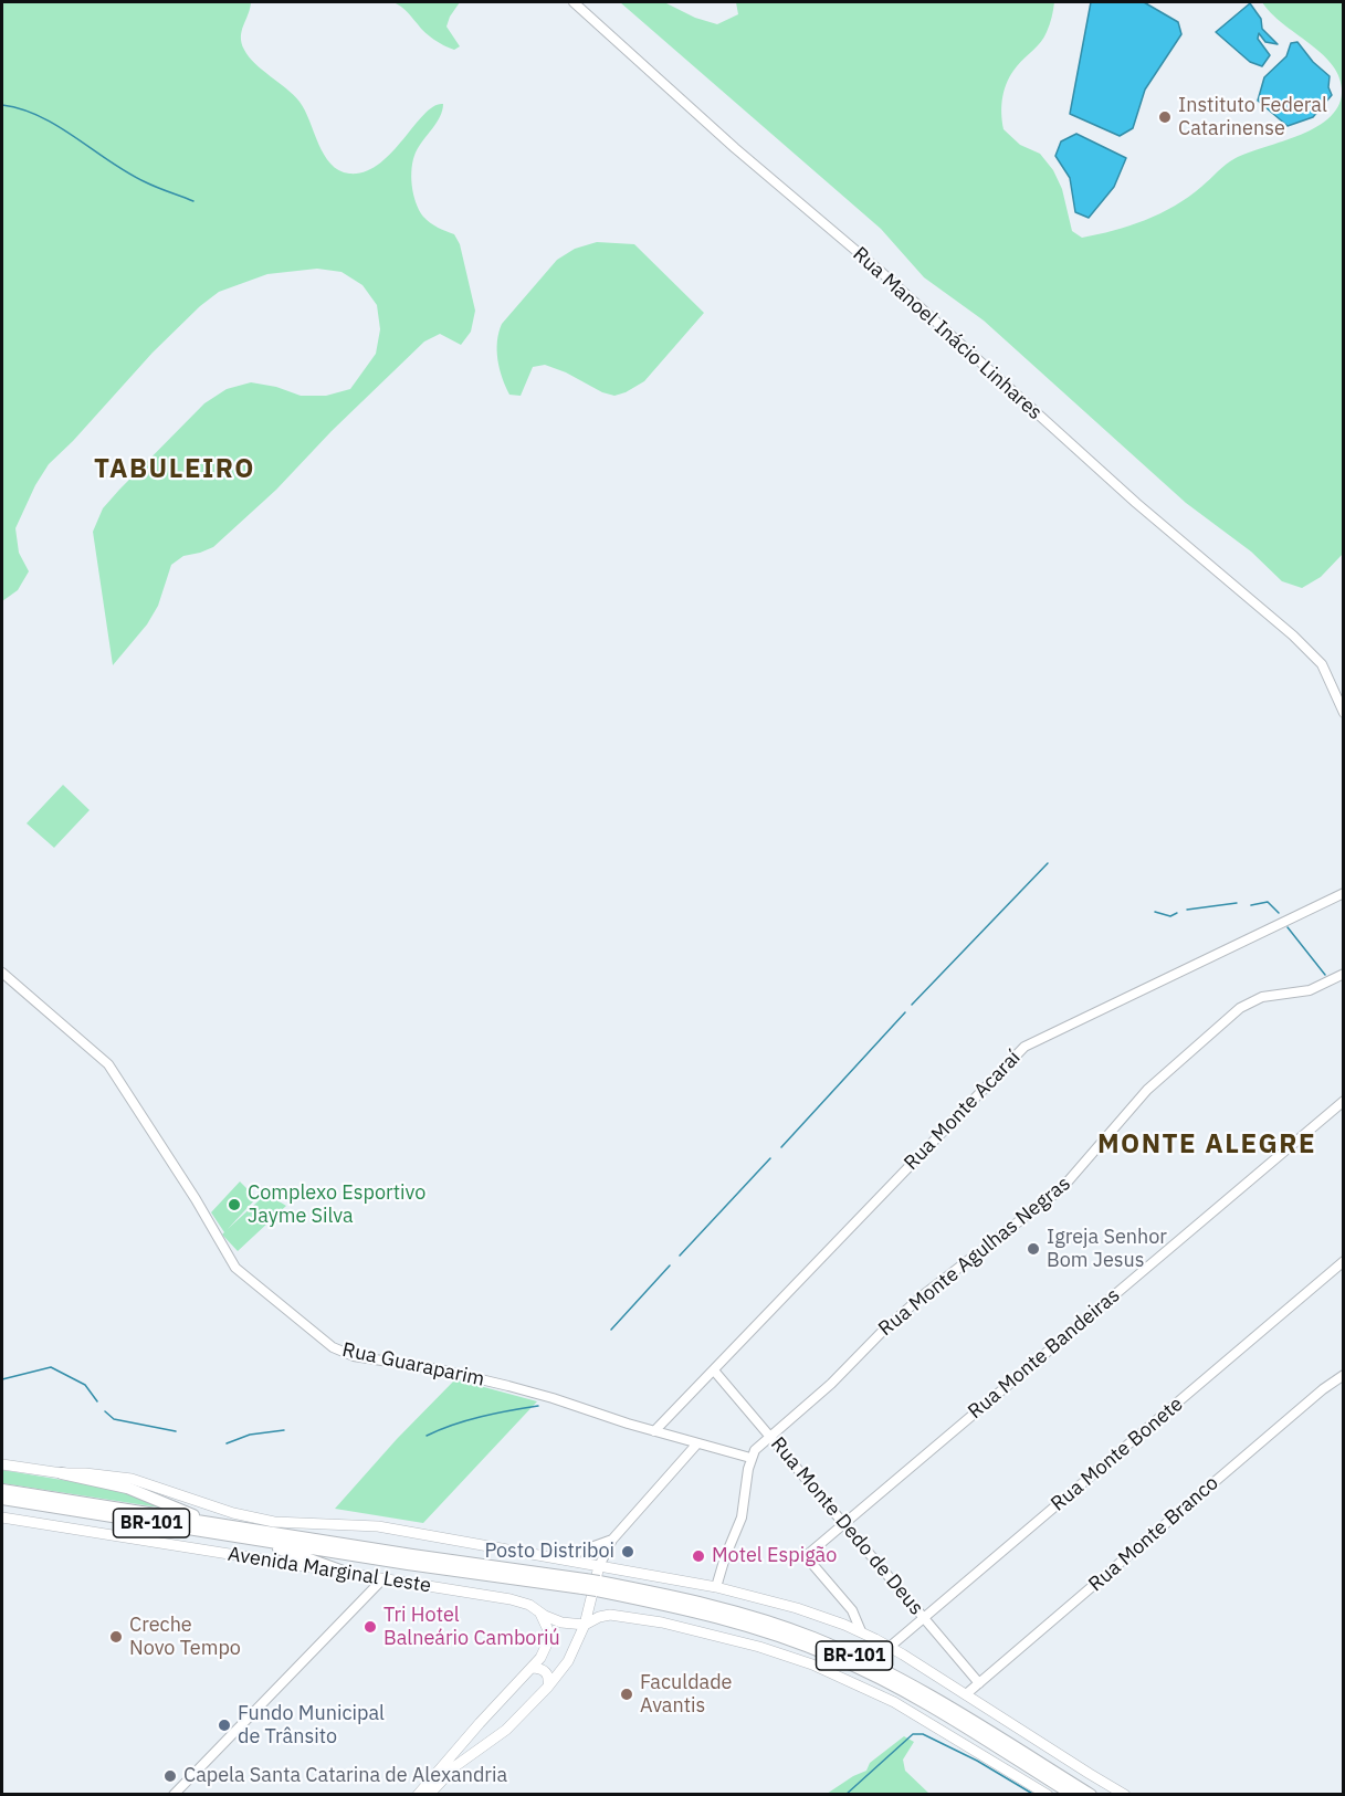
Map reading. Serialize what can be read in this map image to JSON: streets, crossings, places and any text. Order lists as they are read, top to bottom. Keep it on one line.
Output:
{"streets":{"highway":["BR-101"],"main road":["Avenida Marginal Leste"],"street":["Rua Manoel Inácio Linhares","Rua Monte Acaraí","Rua Monte Agulhas Negras","Rua Monte Bandeiras","Rua Guaraparim","Rua Monte Bonete","Rua Monte Dedo de Deus","Rua Monte Branco"]},"crossings":[["Rua Monte Acaraí","Rua Guaraparim"],["Rua Monte Acaraí","Rua Monte Dedo de Deus"],["Rua Monte Agulhas Negras","Rua Guaraparim"],["Rua Monte Agulhas Negras","Rua Monte Dedo de Deus"],["Rua Monte Bandeiras","Rua Monte Dedo de Deus"],["Rua Monte Bonete","Rua Monte Dedo de Deus"],["Rua Monte Dedo de Deus","Rua Monte Branco"]],"districts":["TABULEIRO","MONTE ALEGRE"],"places":["Instituto Federal Catarinense","Complexo Esportivo Jayme Silva","Igreja Senhor Bom Jesus","Posto Distriboi","Motel Espigão","Tri Hotel Balneário Camboriú","Creche Novo Tempo","Faculdade Avantis","Fundo Municipal de Trânsito","Capela Santa Catarina de Alexandria"]}
